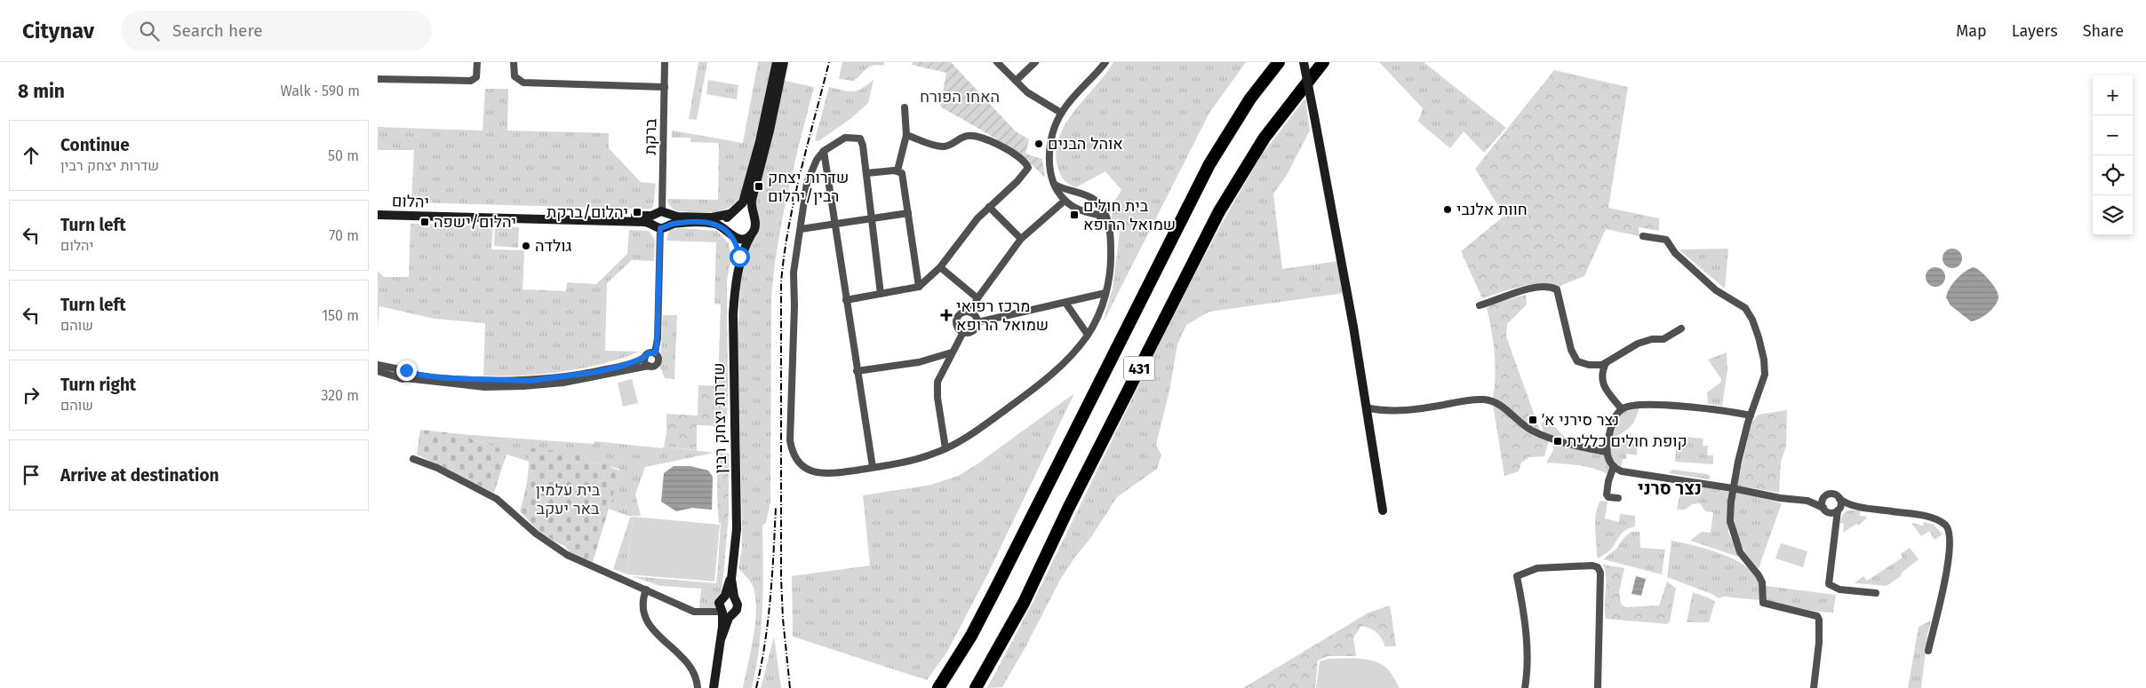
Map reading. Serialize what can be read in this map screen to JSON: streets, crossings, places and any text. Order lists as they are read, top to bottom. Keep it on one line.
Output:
{"streets":{"highway":["431"],"street":["ברקת","יהלום","שדרות יצחק רבין"]},"crossings":[["ברקת","יהלום"],["יהלום","שדרות יצחק רבין"]],"districts":["נצר סרני"],"parks":["האחו הפורח","בית עלמין באר יעקב"],"places":{"other":["אוהל הבנים","חוות אלנבי","גולדה"],"transit":["שדרות יצחק רבין/יהלום","יהלום/ברקת","בית חולים שמואל הרופא","יהלום/ישפה","נצר סירני א׳","קופת חולים כללית"],"health":["מרכז רפואי שמואל הרופא"]},"page":{"header":"Citynav","search":"Search here","nav":["Map","Layers","Share"],"heading":["8 min","Walk · 590 m"],"map_buttons":["+","−"],"list":[["Continue","שדרות יצחק רבין","50 m"],["Turn left","יהלום","70 m"],["Turn left","שוהם","150 m"],["Turn right","שוהם","320 m"],"Arrive at destination"]}}
